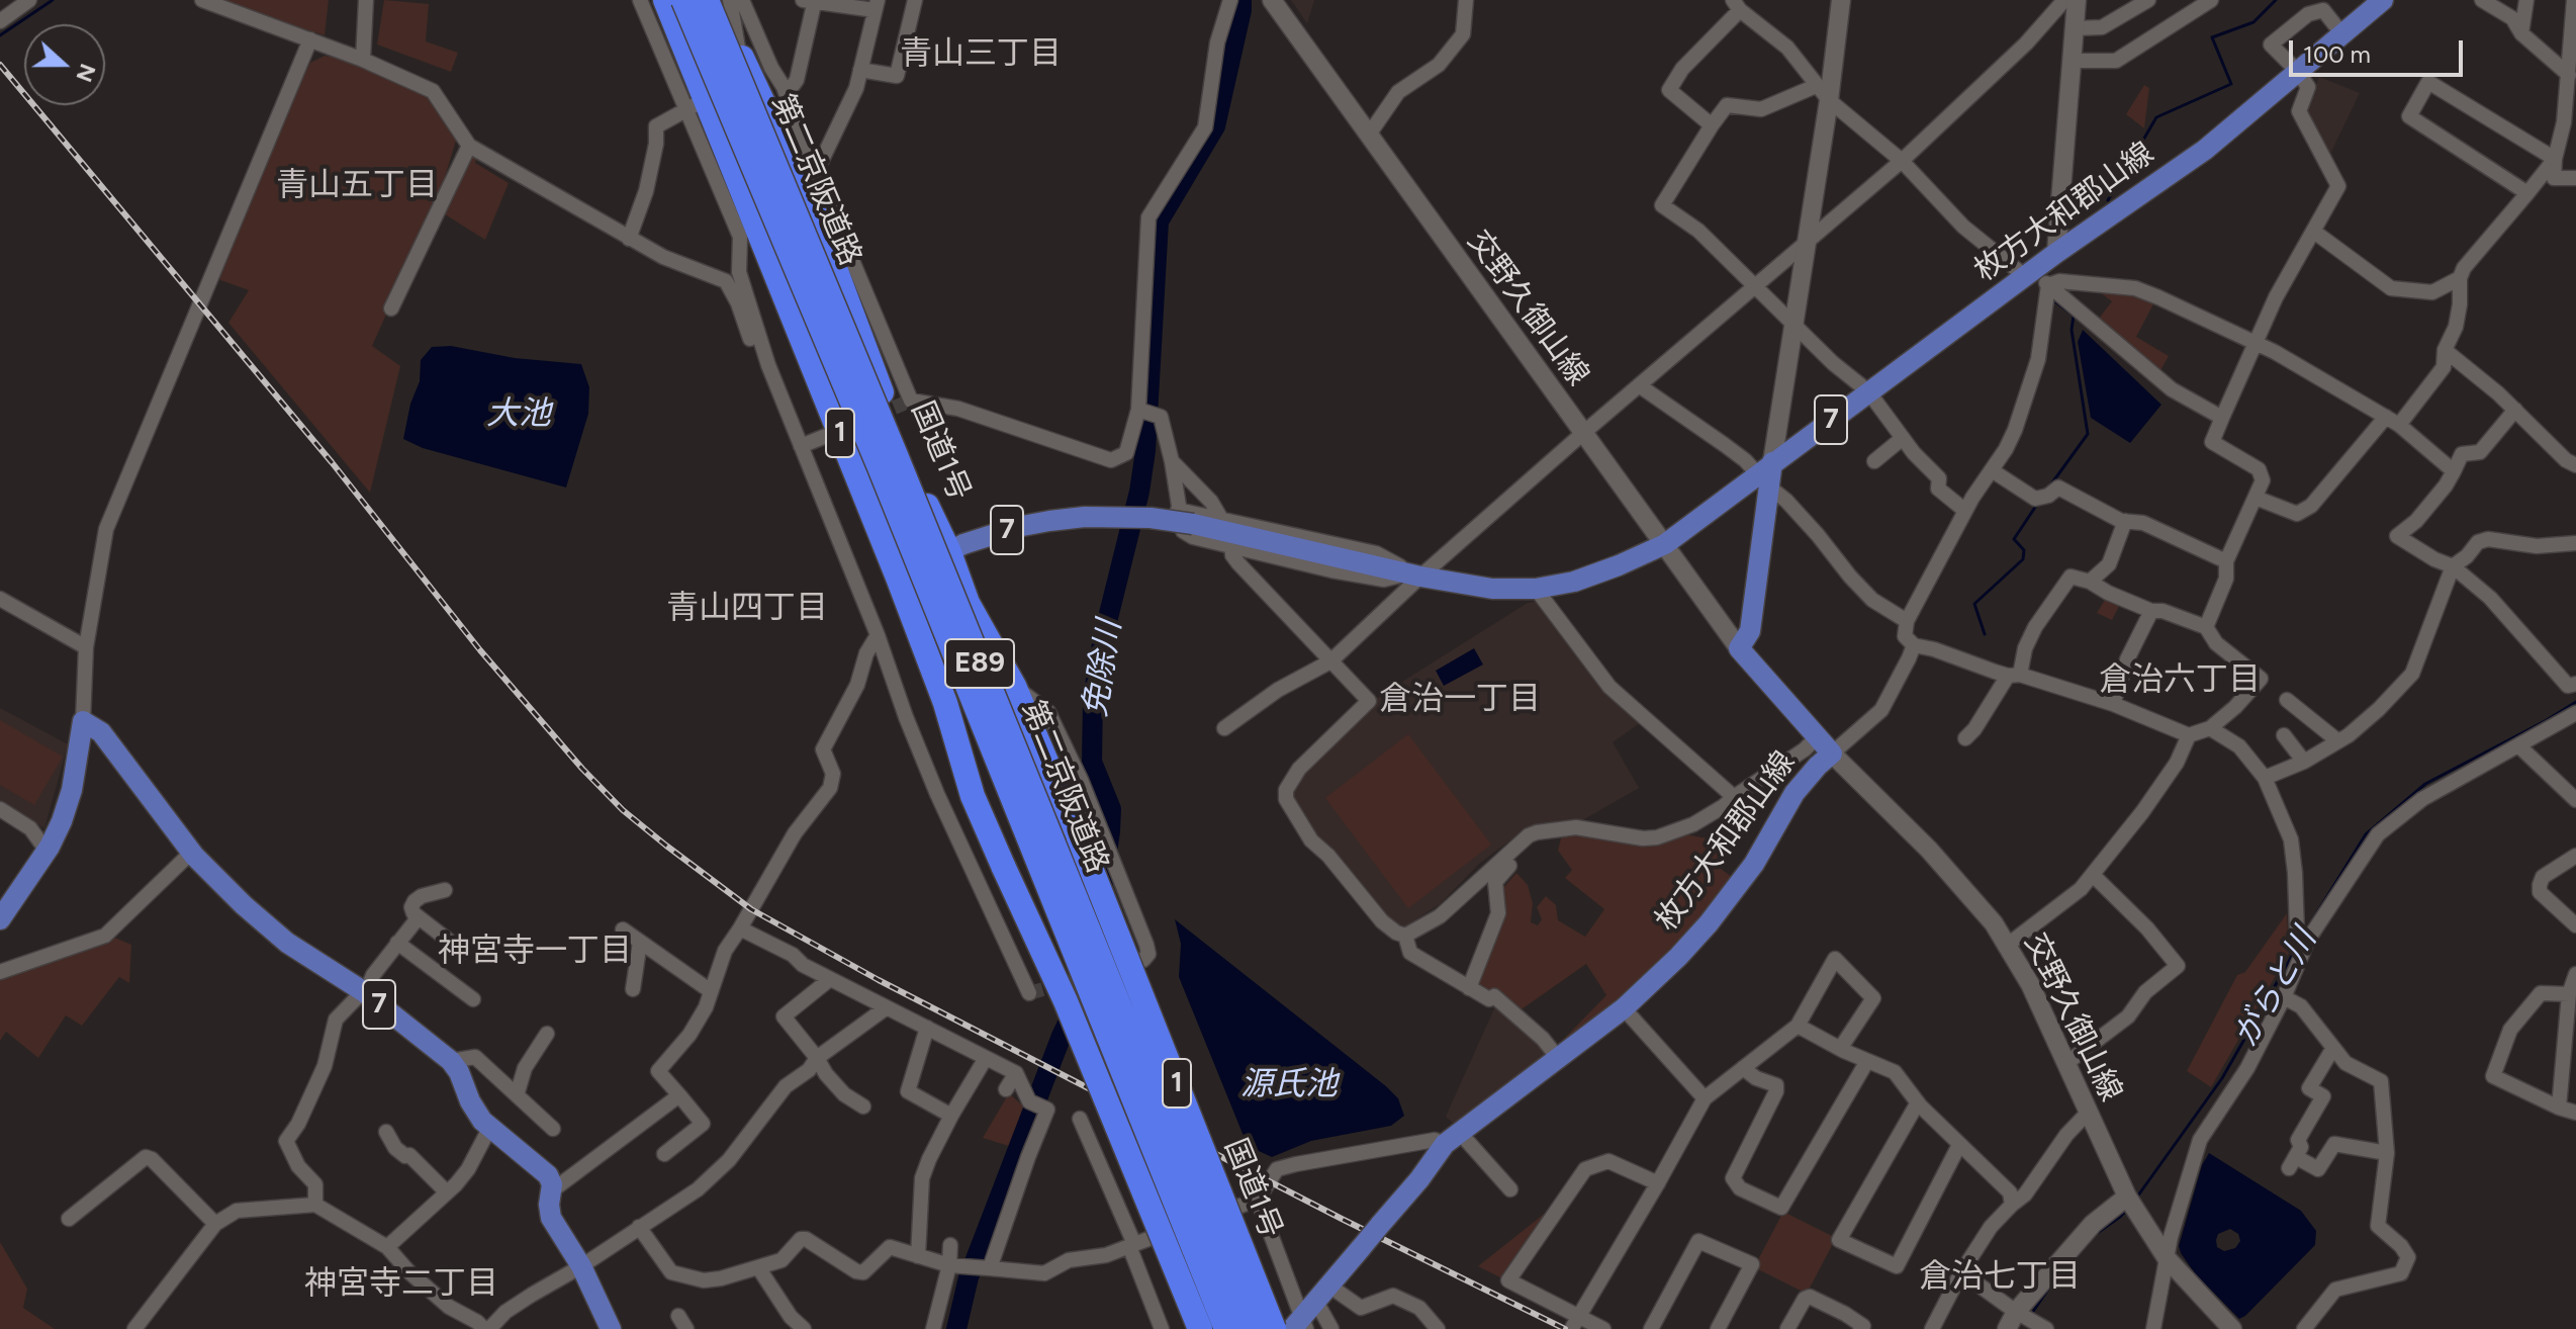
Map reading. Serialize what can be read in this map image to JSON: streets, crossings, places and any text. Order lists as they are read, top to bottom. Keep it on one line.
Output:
{"streets":{"highway":["第二京阪道路","1","国道1号","E89"],"main road":["枚方大和郡山線","交野久御山線","7"]},"crossings":[["枚方大和郡山線","交野久御山線"],["枚方大和郡山線","1"],["枚方大和郡山線","国道1号"]],"districts":["青山三丁目","青山五丁目","青山四丁目","倉治六丁目","倉治一丁目","神宮寺一丁目","倉治七丁目","神宮寺二丁目"],"water":["大池","免除川","がらと川","源氏池"],"scale_bar":"100 m","north":"right"}
